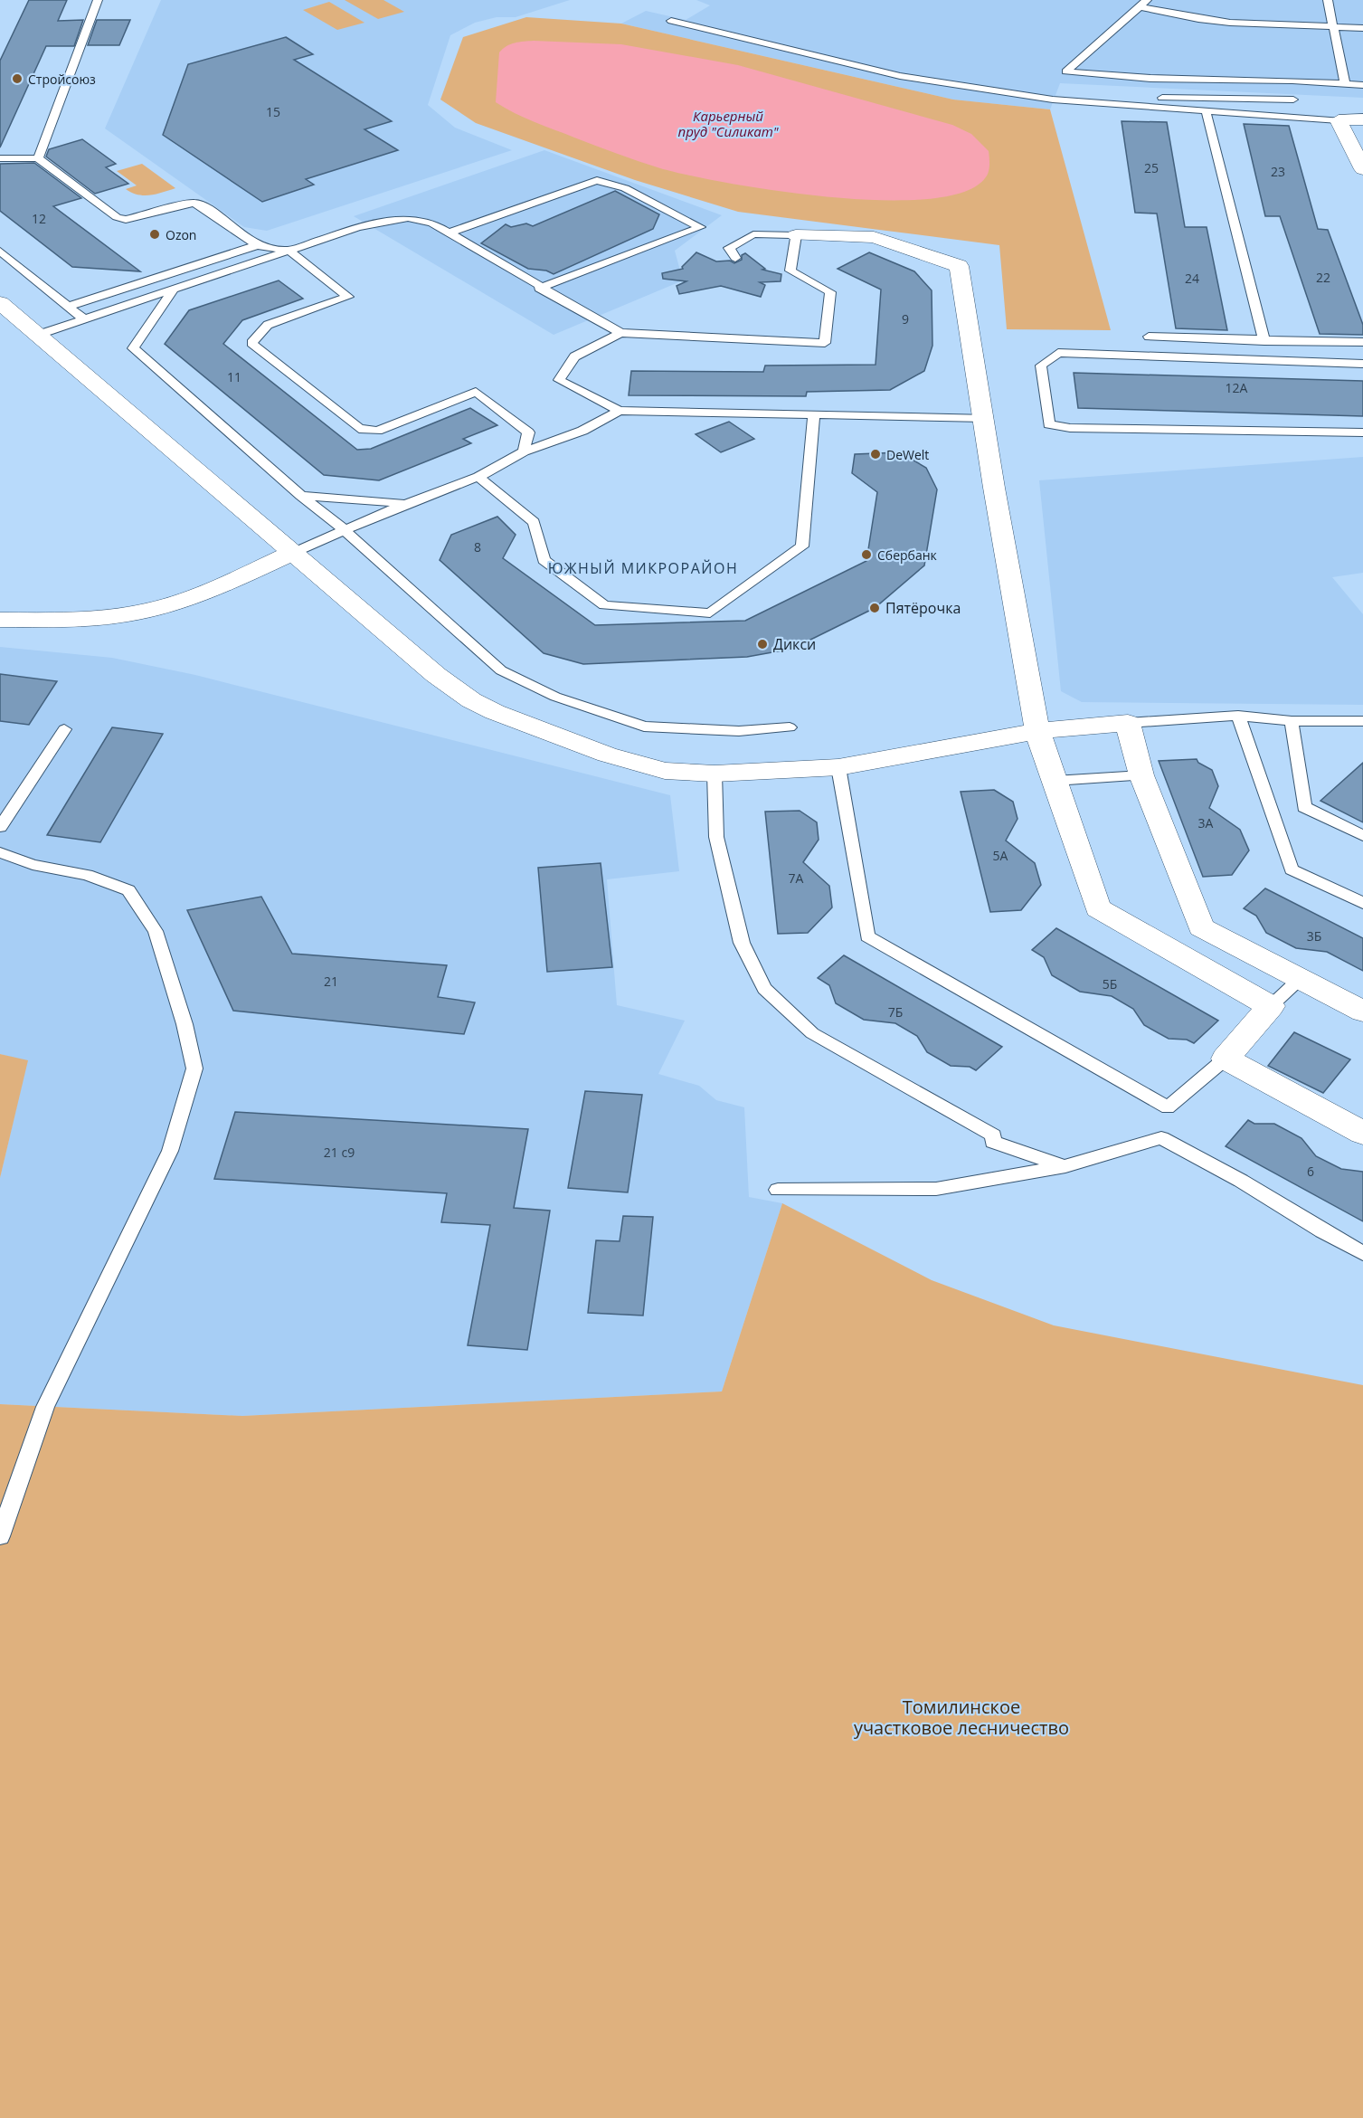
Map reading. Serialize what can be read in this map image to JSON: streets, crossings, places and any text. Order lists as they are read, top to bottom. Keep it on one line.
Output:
{"districts":["ЮЖНЫЙ МИКРОРАЙОН"],"water":["Карьерный пруд \"Силикат\""],"parks":["Томилинское участковое лесничество"],"places":["Стройсоюз","Ozon","DeWelt","Сбербанк","Пятёрочка","Дикси"],"house_numbers":["15","25","23","12","22","24","9","11","12А","8","3А","5А","7А","3Б","21","5Б","7Б","21 с9","6"]}
